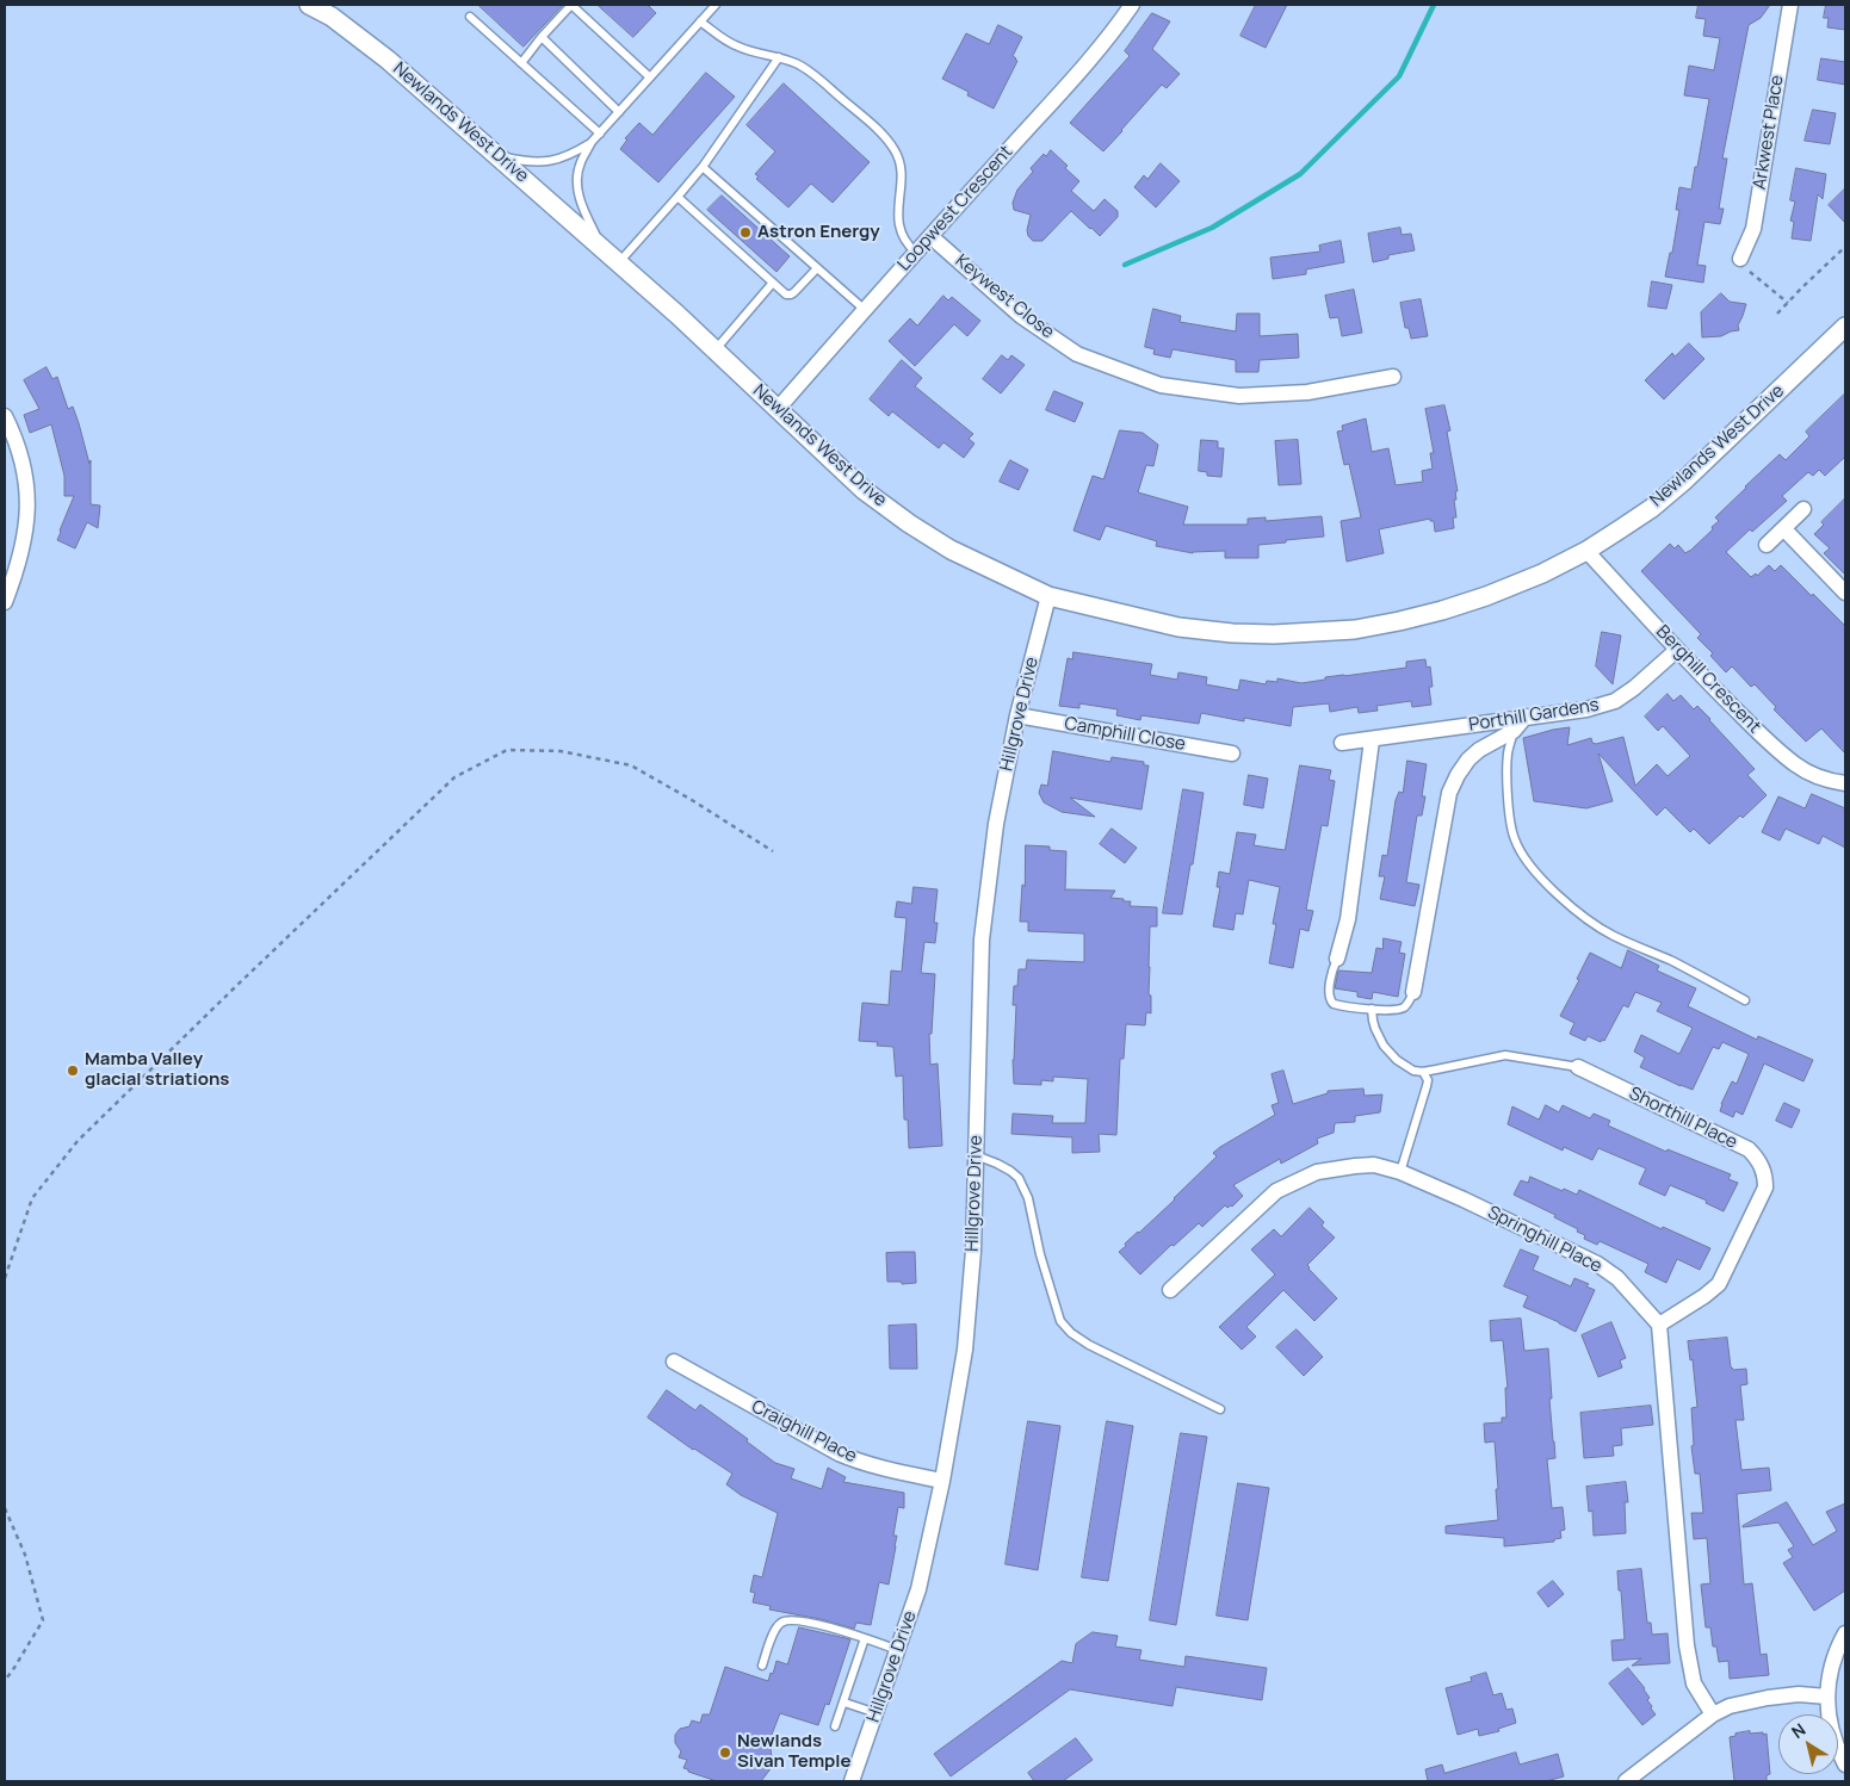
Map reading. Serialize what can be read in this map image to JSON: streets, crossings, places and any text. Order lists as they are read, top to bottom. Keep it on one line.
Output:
{"streets":{"street":["Newlands West Drive","Arkwest Place","Loopwest Crescent","Keywest Close","Berghill Crescent","Hillgrove Drive","Porthill Gardens","Camphill Close","Shorthill Place","Springhill Place","Craighill Place"]},"crossings":[["Newlands West Drive","Loopwest Crescent"],["Newlands West Drive","Berghill Crescent"],["Newlands West Drive","Hillgrove Drive"],["Loopwest Crescent","Keywest Close"],["Berghill Crescent","Porthill Gardens"],["Hillgrove Drive","Camphill Close"],["Hillgrove Drive","Craighill Place"],["Shorthill Place","Springhill Place"]],"places":["Astron Energy","Mamba Valley glacial striations","Newlands Sivan Temple"],"north":"top left"}
